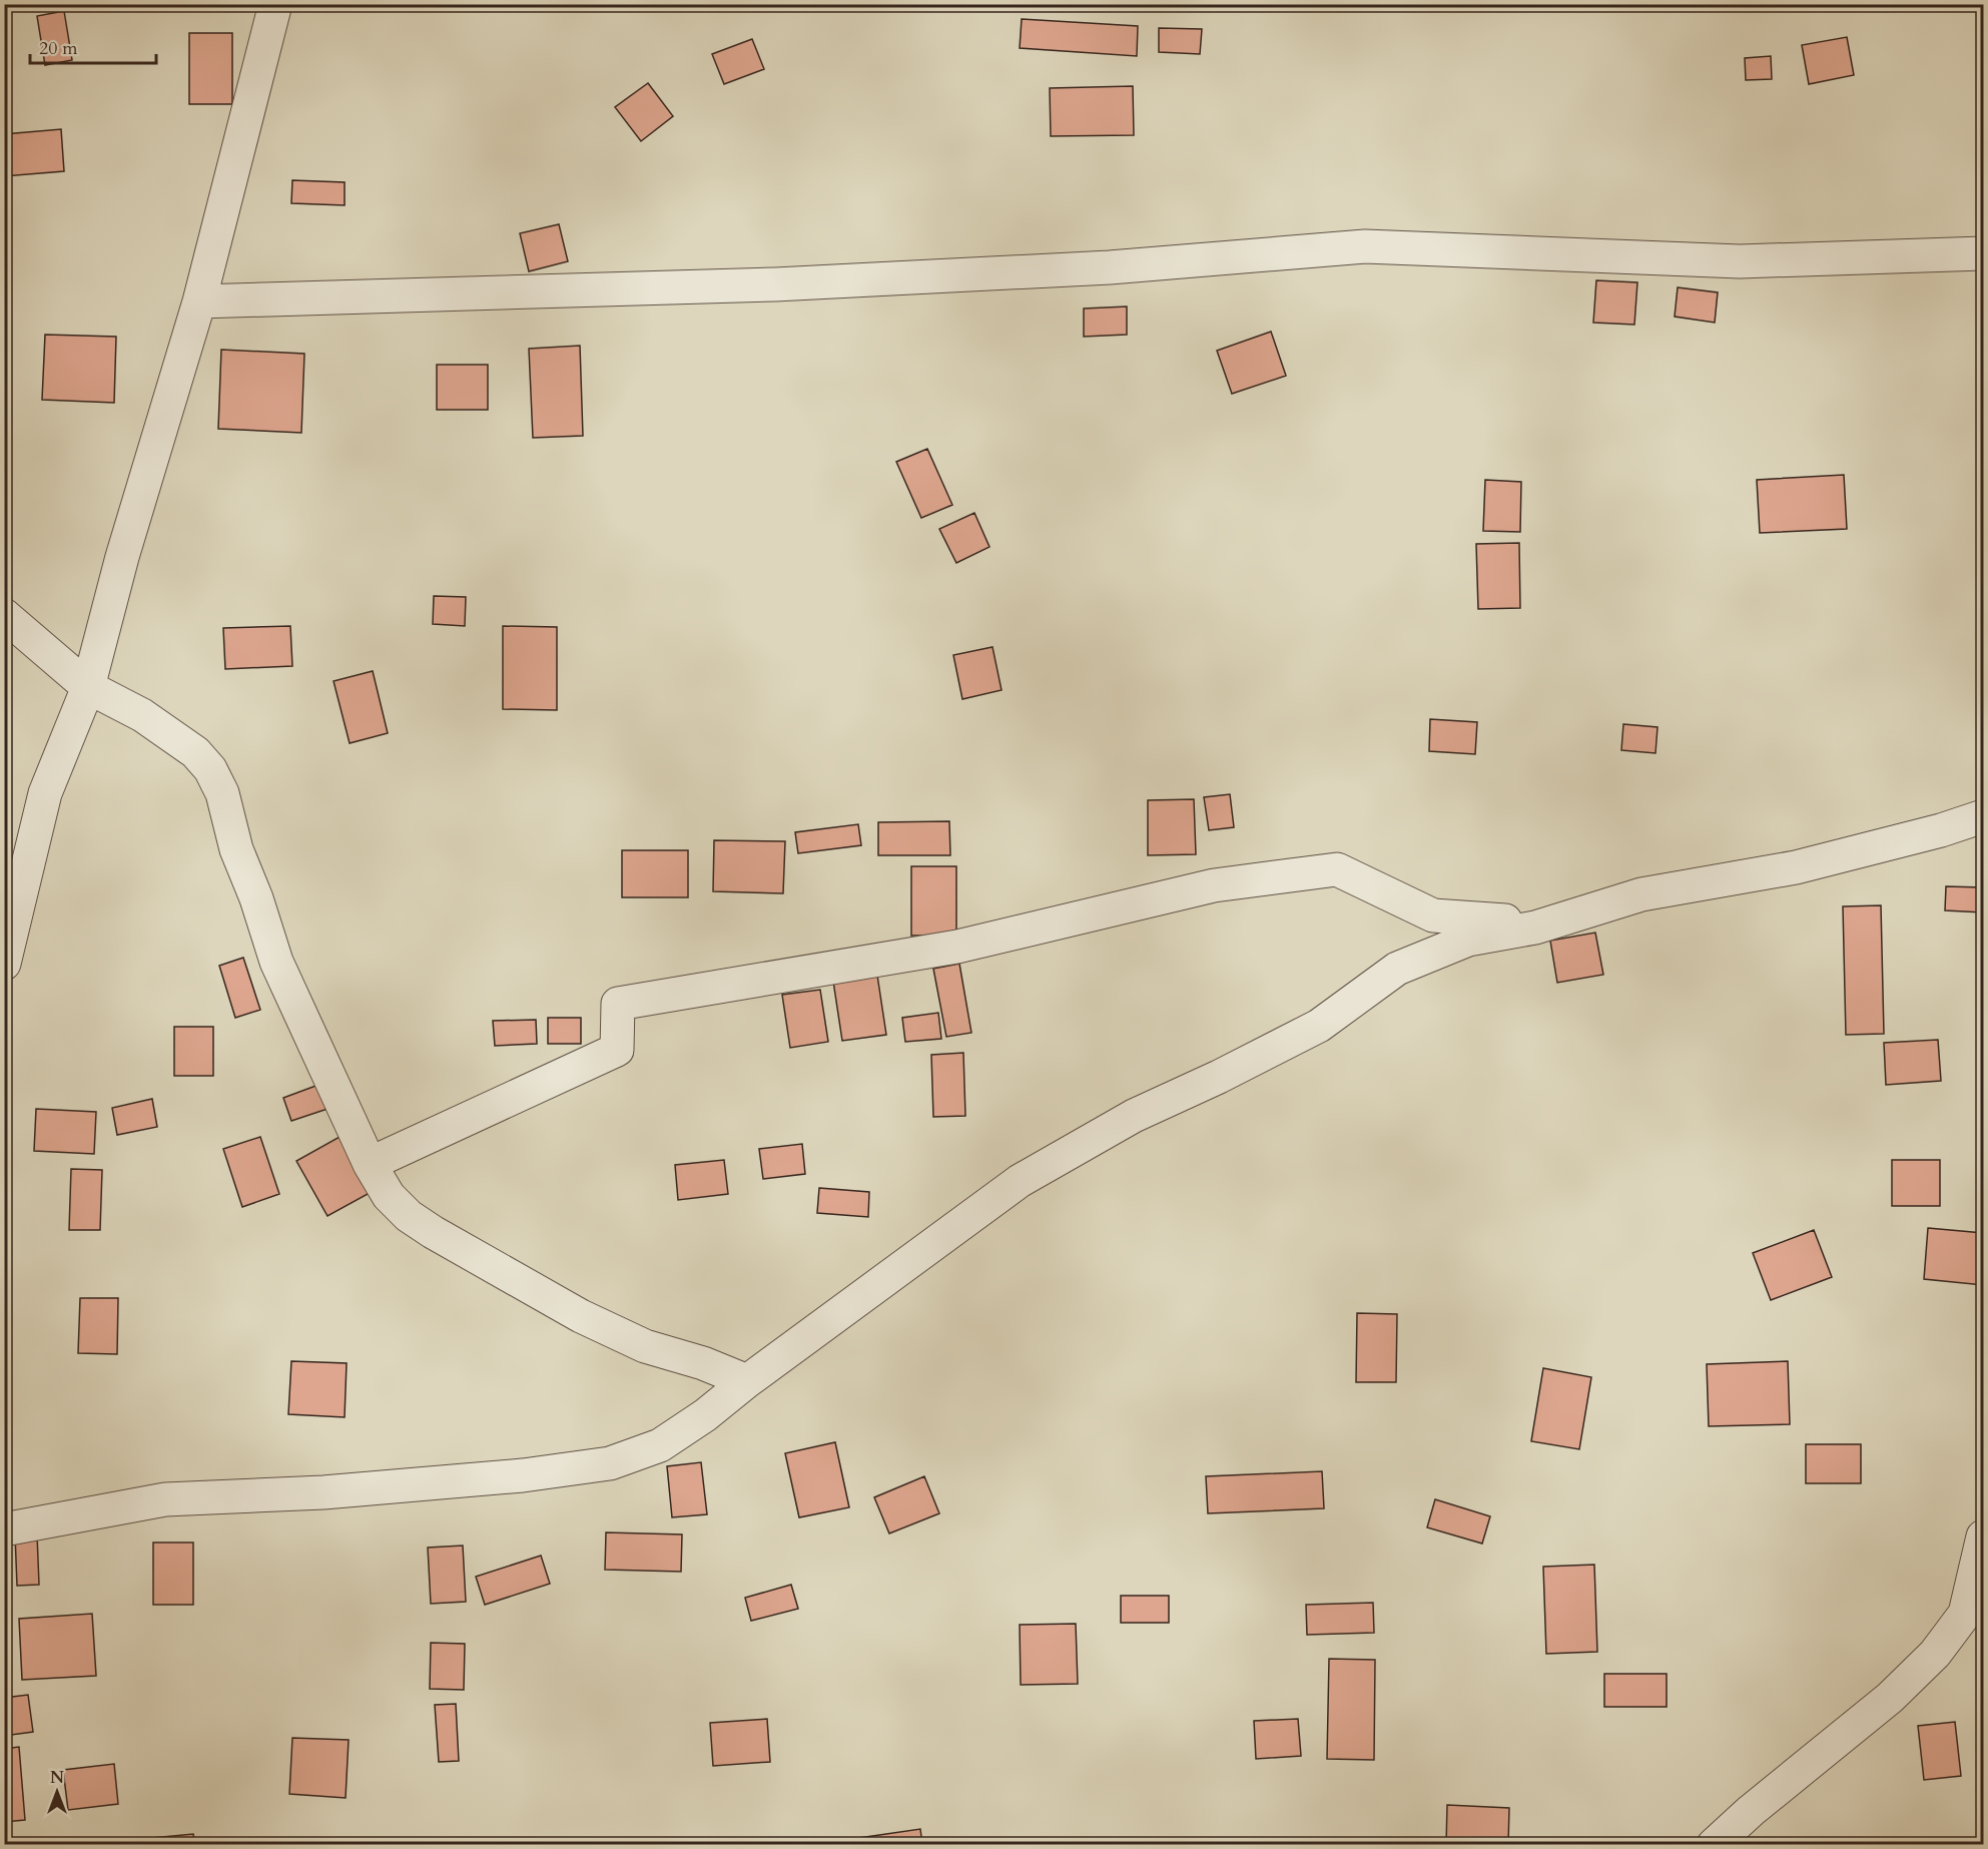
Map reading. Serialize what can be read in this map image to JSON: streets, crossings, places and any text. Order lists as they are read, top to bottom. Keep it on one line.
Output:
{"scale_bar":"20 m","north":"top"}
